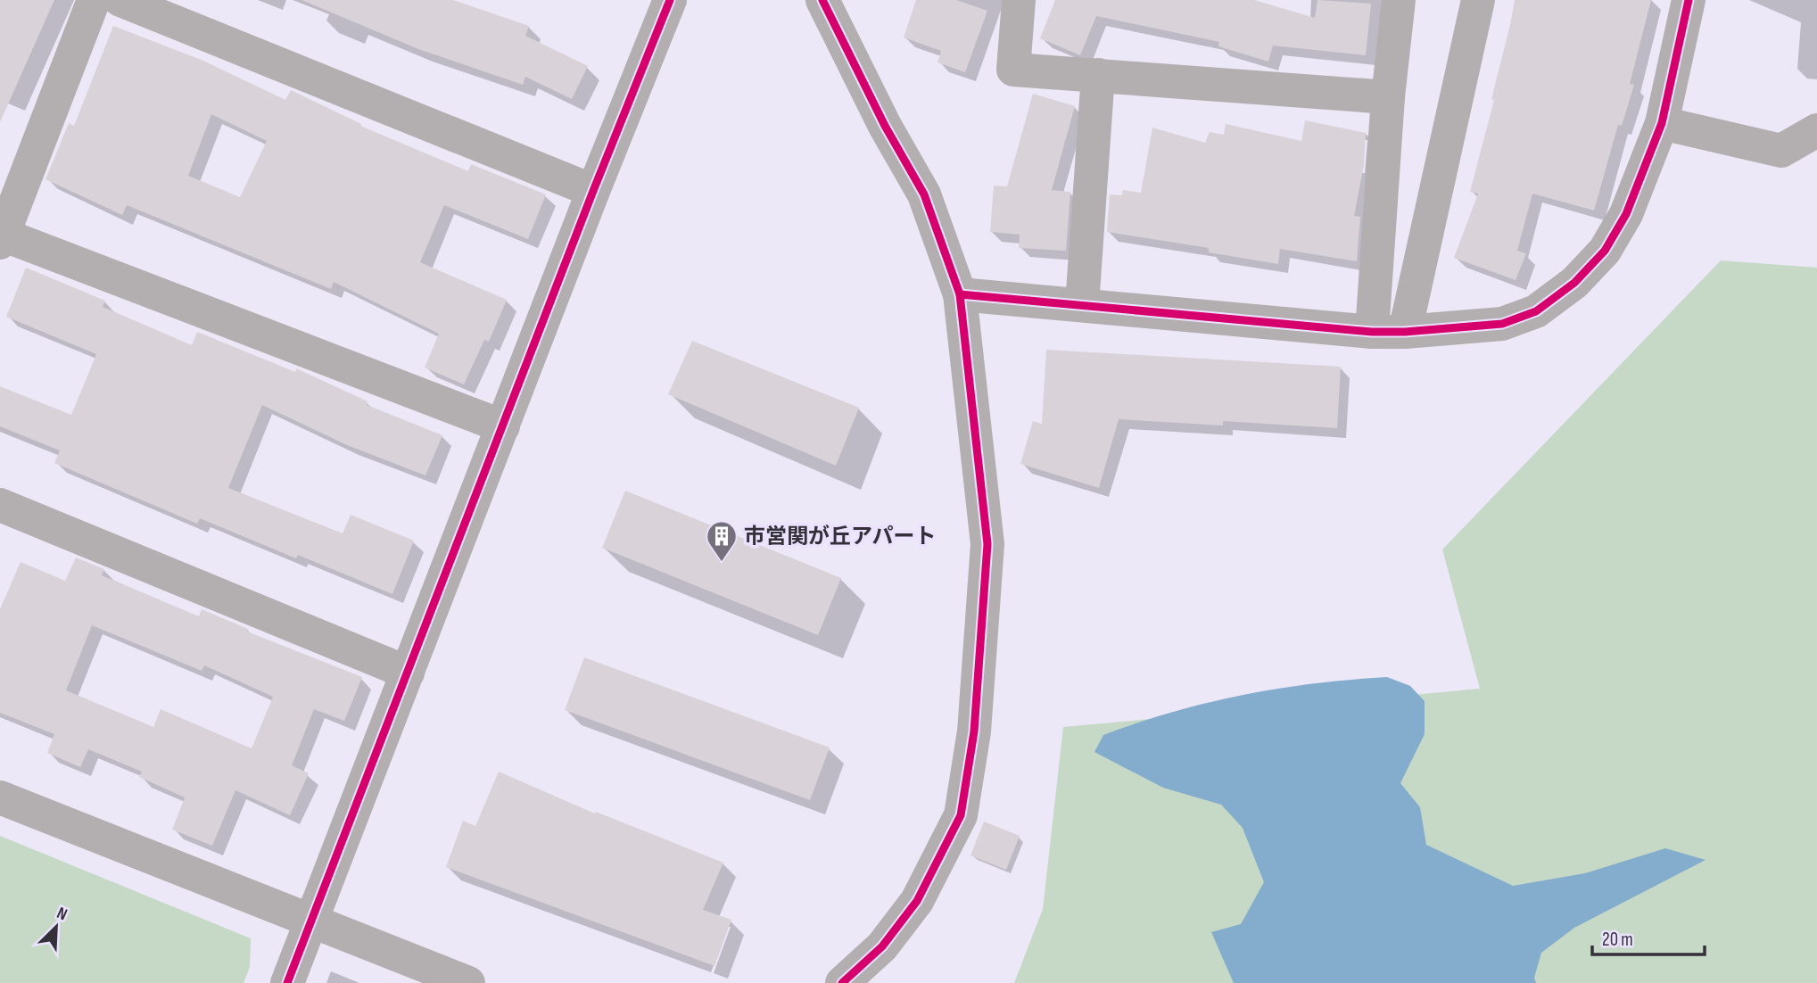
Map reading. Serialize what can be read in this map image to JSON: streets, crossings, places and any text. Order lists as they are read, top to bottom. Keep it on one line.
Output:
{"places":{"building":["市営関が丘アパート"]},"scale_bar":"20 m","north":"top right"}
